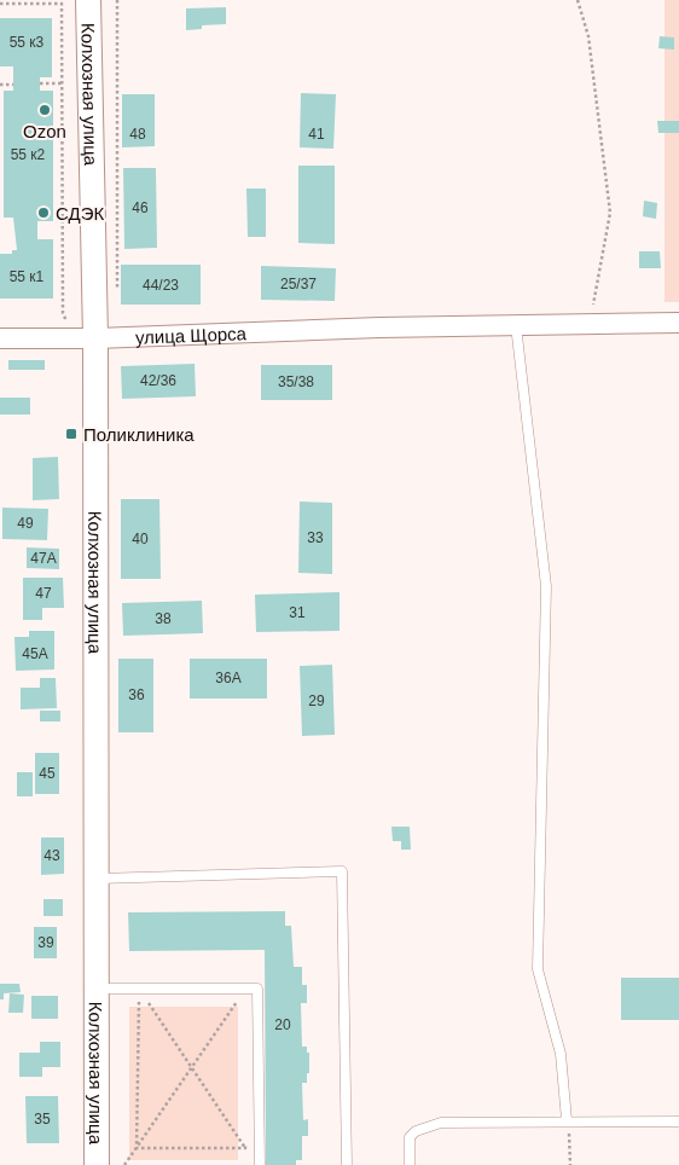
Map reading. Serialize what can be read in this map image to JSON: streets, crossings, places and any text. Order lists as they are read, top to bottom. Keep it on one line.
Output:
{"streets":{"street":["Колхозная улица","улица Щорса"]},"crossings":[["Колхозная улица","улица Щорса"]],"places":{"other":["Ozon","СДЭК"],"transit":["Поликлиника"]},"house_numbers":["55 к3","48","41","55 к2","46","55 к1","25/37","44/23","42/36","35/38","49","33","40","47А","47","31","38","45А","36А","36","29","45","43","39","20","35"]}
